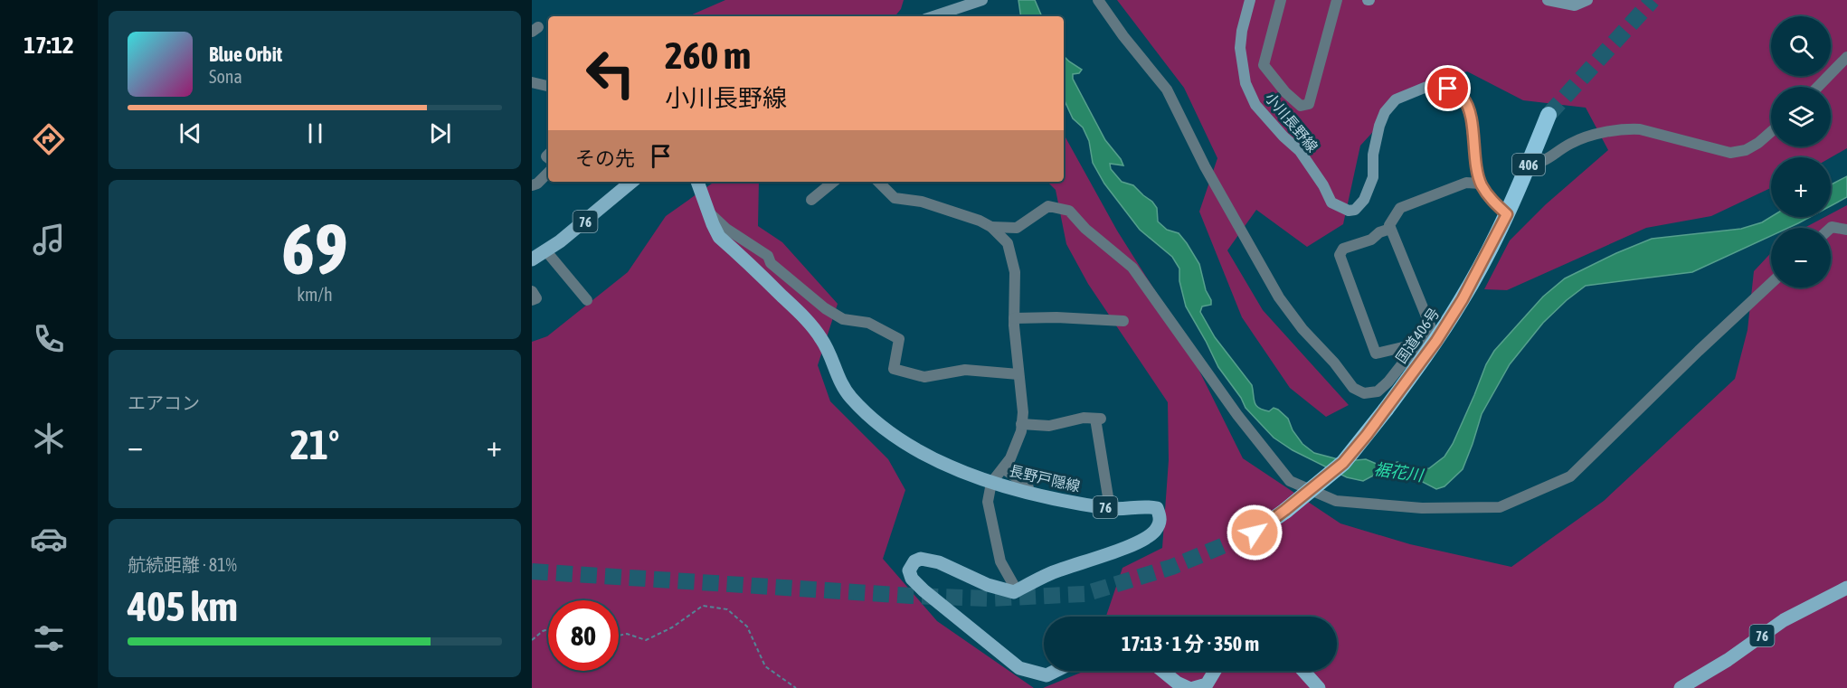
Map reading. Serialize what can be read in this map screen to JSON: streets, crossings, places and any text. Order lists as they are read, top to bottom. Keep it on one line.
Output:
{"streets":{"highway":["406","国道406号"],"main road":["小川長野線","76","長野戸隠線"]},"crossings":[["小川長野線","国道406号"]],"water":["裾花川"],"page":{"tabs":"17:12","map_buttons":["+","−"],"turn":["260 m","小川長野線"],"song":["Blue Orbit","Sona"],"then":"その先","tile":[["69","km/h"],"エアコン",["航続距離 · 81%","405 km"]],"heat":["−","21°","+"],"limit":"80","trip":"17:13 · 1 分 · 350 m"}}
